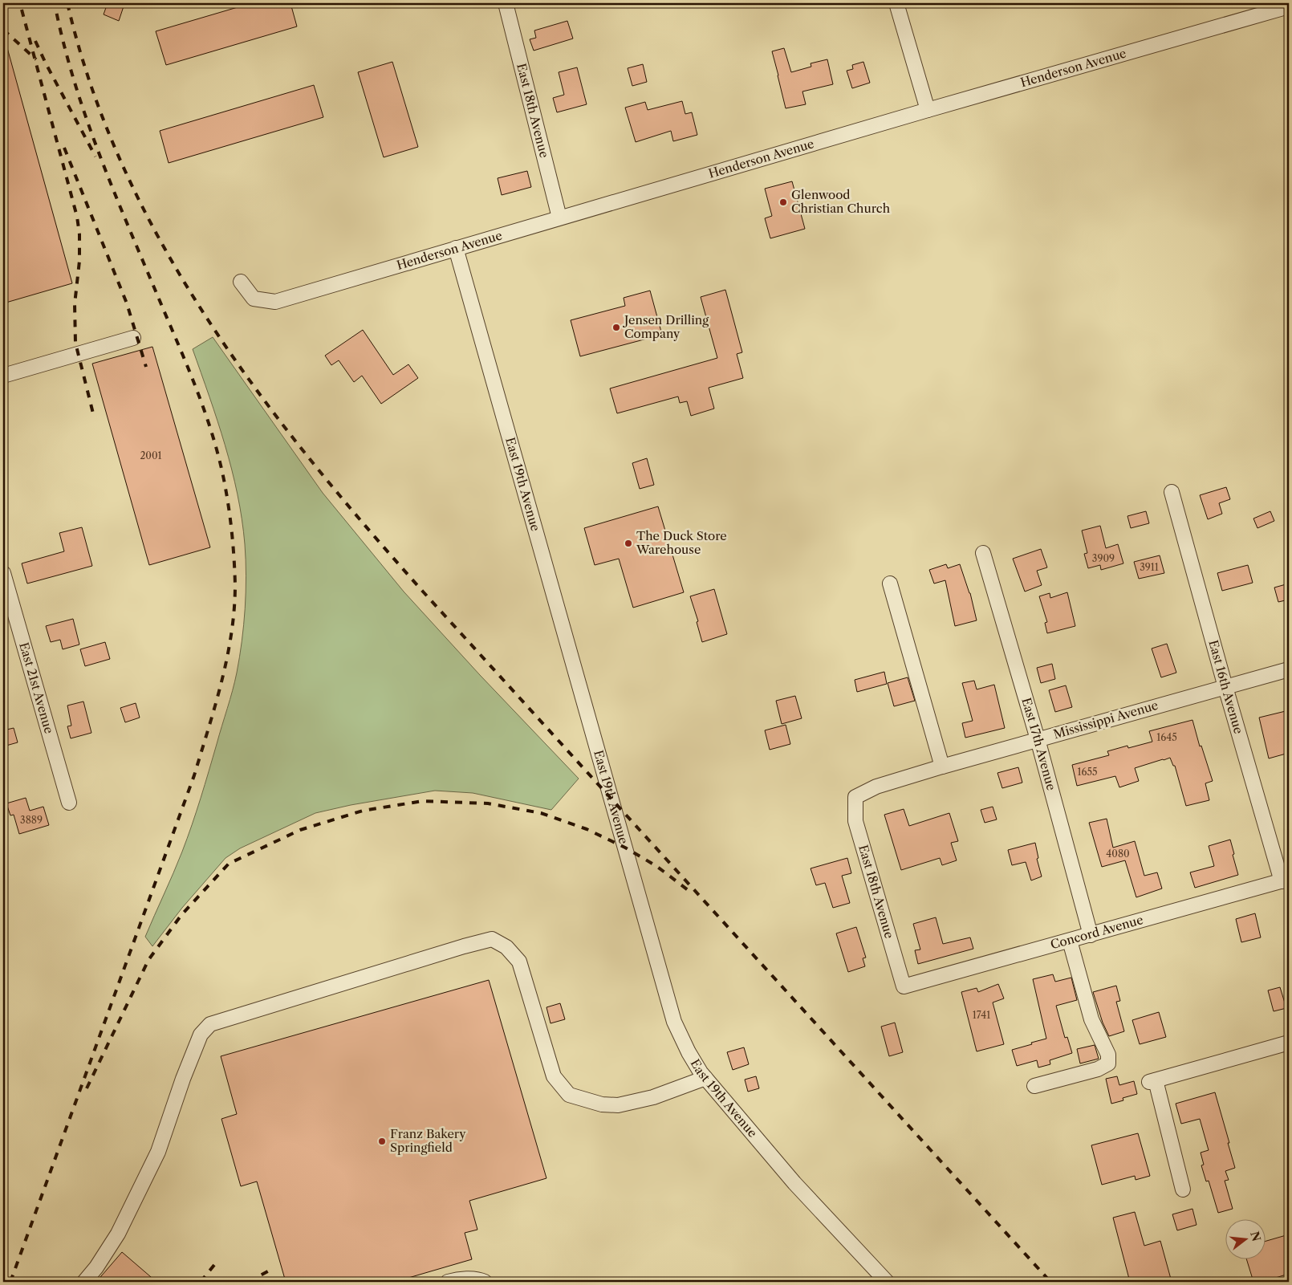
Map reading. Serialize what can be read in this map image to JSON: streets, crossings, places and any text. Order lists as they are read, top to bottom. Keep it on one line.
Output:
{"streets":{"street":["Henderson Avenue","East 18th Avenue","East 19th Avenue","East 16th Avenue","East 21st Avenue","Mississippi Avenue","East 17th Avenue","Concord Avenue"]},"crossings":[["Henderson Avenue","East 18th Avenue"],["Henderson Avenue","East 19th Avenue"],["East 18th Avenue","Mississippi Avenue"],["East 18th Avenue","Concord Avenue"],["East 16th Avenue","Mississippi Avenue"],["East 16th Avenue","Concord Avenue"],["Mississippi Avenue","East 17th Avenue"],["East 17th Avenue","Concord Avenue"]],"places":["Glenwood Christian Church","Jensen Drilling Company","The Duck Store Warehouse","Franz Bakery Springfield"],"house_numbers":["2001","3909","3911","1645","1655","3889","4080","1741"],"north":"right"}
